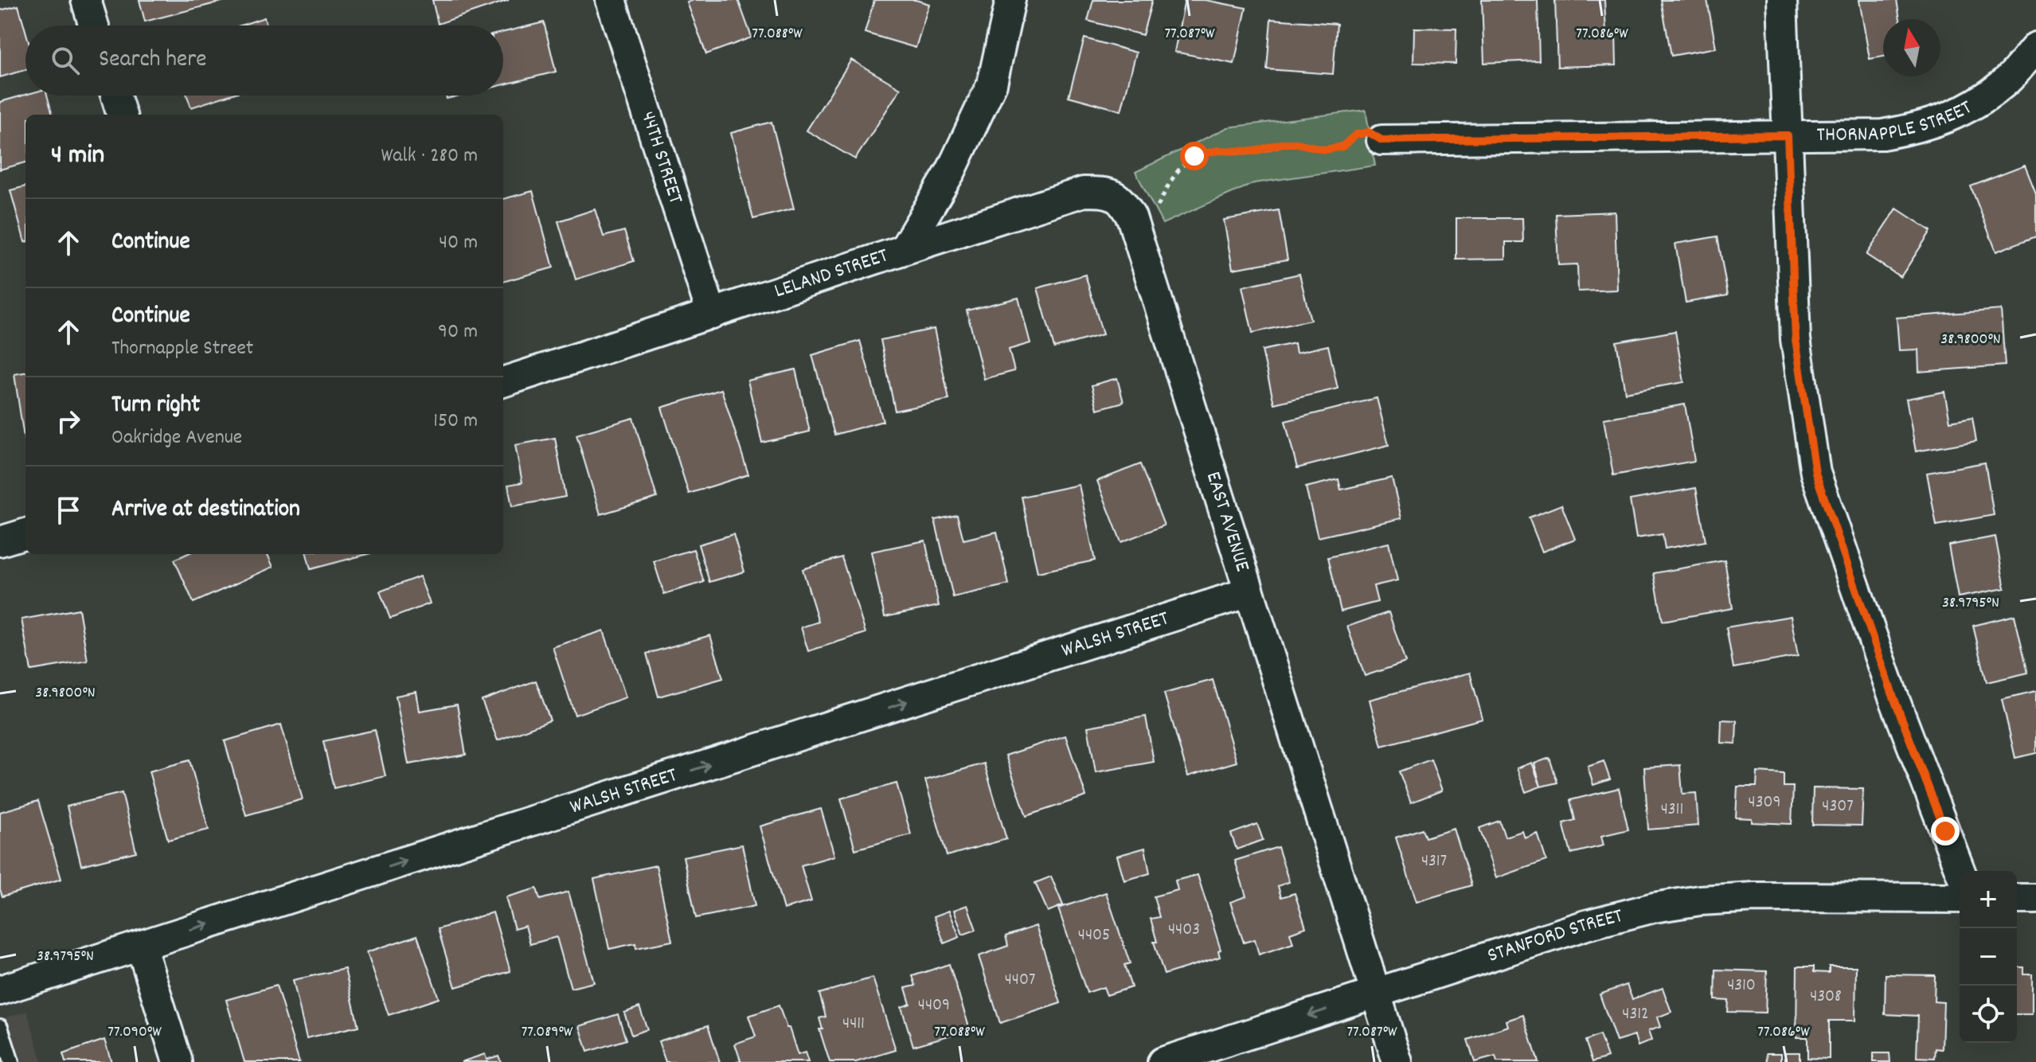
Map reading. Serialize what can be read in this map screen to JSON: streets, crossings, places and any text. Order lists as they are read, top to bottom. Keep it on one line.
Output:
{"streets":{"street":["THORNAPPLE STREET","44TH STREET","LELAND STREET","EAST AVENUE","WALSH STREET","STANFORD STREET"]},"crossings":[["44TH STREET","LELAND STREET"],["LELAND STREET","EAST AVENUE"],["EAST AVENUE","WALSH STREET"],["EAST AVENUE","STANFORD STREET"]],"one_way":["WALSH STREET"],"house_numbers":["4309","4307","4311","4317","4403","4405","4407","4310","4308","4409","4312","4411"],"north":"top","page":{"search":"Search here","heading":["4 min","Walk · 280 m"],"list":[["Continue","40 m"],["Continue","Thornapple Street","90 m"],["Turn right","Oakridge Avenue","150 m"],"Arrive at destination"],"map_buttons":["+","−"]},"coordinates":["77.088°W","77.087°W","77.086°W","38.9800°N","38.9795°N","77.090°W","77.089°W"]}
